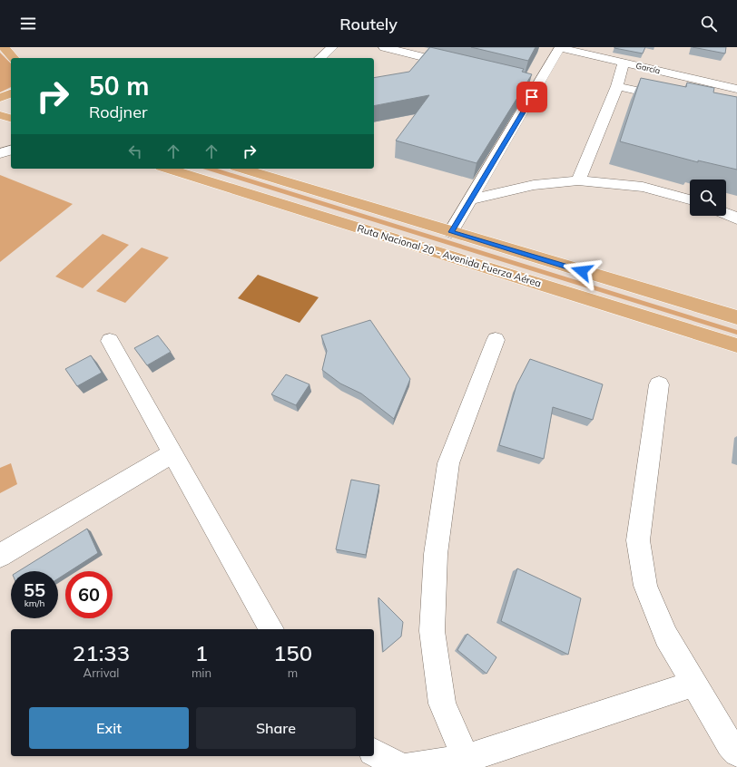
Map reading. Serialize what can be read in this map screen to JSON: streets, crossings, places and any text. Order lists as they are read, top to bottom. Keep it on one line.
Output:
{"streets":{"main road":["Ruta Nacional 20 - Avenida Fuerza Aérea"],"street":["García"]},"page":{"header":"Routely","turn":["50 m","Rodjner"],"speed":"55 km/h","limit":"60","eta":["21:33","Arrival","1","min","150","m"],"buttons":["Exit","Share"]}}
